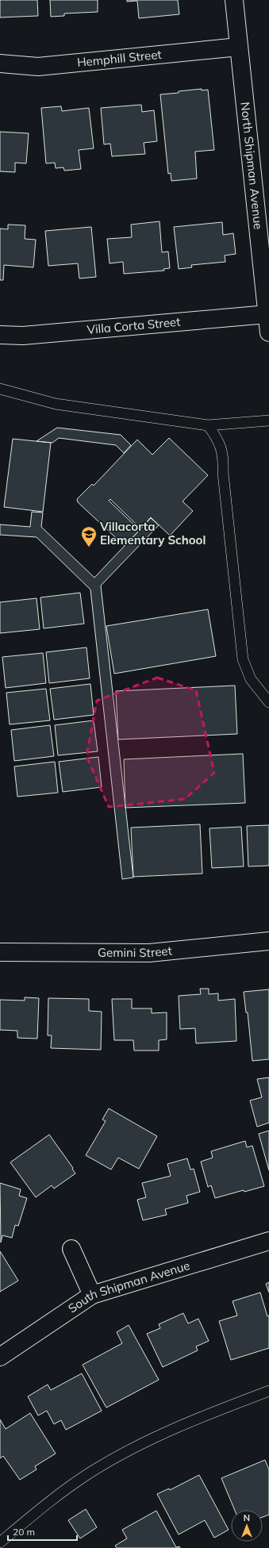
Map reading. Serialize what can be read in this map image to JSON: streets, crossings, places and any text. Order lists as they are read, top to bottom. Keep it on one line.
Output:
{"streets":{"street":["Hemphill Street","North Shipman Avenue","Villa Corta Street","Gemini Street","South Shipman Avenue"]},"crossings":[["Hemphill Street","North Shipman Avenue"],["North Shipman Avenue","Villa Corta Street"]],"places":{"school or university":["Villacorta Elementary School"]},"scale_bar":"20 m","north":"top"}
